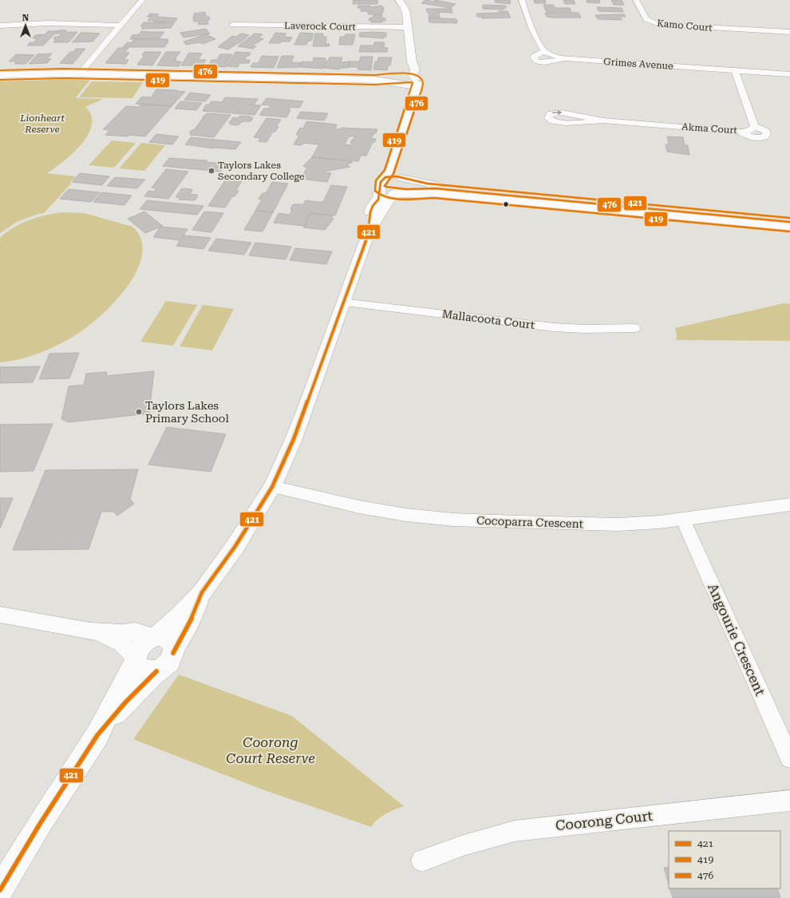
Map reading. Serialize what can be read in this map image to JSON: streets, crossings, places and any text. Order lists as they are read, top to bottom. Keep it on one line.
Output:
{"streets":{"street":["Kamo Court","Laverock Court","Grimes Avenue","Akma Court","Mallacoota Court","Cocoparra Crescent","Angourie Crescent","Coorong Court"]},"crossings":[["Grimes Avenue","Akma Court"],["Cocoparra Crescent","Angourie Crescent"]],"parks":["Lionheart Reserve","Coorong Court Reserve"],"places":["Taylors Lakes Secondary College","Taylors Lakes Primary School"],"lines":["transit line 476","transit line 419","transit line 421"],"legend":["421","419","476"],"north":"top"}
